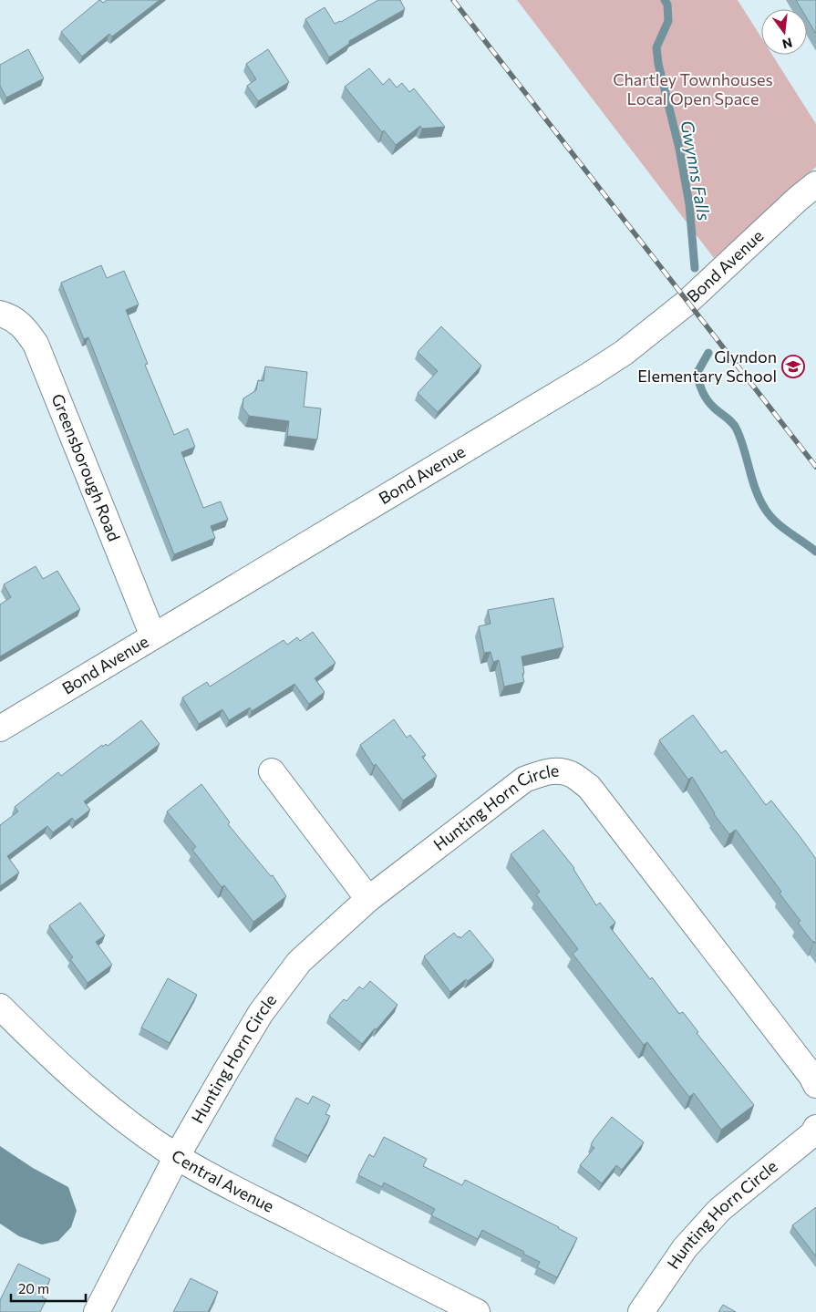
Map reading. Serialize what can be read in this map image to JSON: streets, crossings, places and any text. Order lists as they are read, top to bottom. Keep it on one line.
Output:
{"streets":{"street":["Bond Avenue","Greensborough Road","Hunting Horn Circle","Central Avenue"]},"crossings":[["Bond Avenue","Greensborough Road"],["Hunting Horn Circle","Central Avenue"]],"water":["Gwynns Falls"],"parks":["Chartley Townhouses Local Open Space"],"places":{"school or university":["Glyndon Elementary School"]},"scale_bar":"20 m","north":"bottom"}
